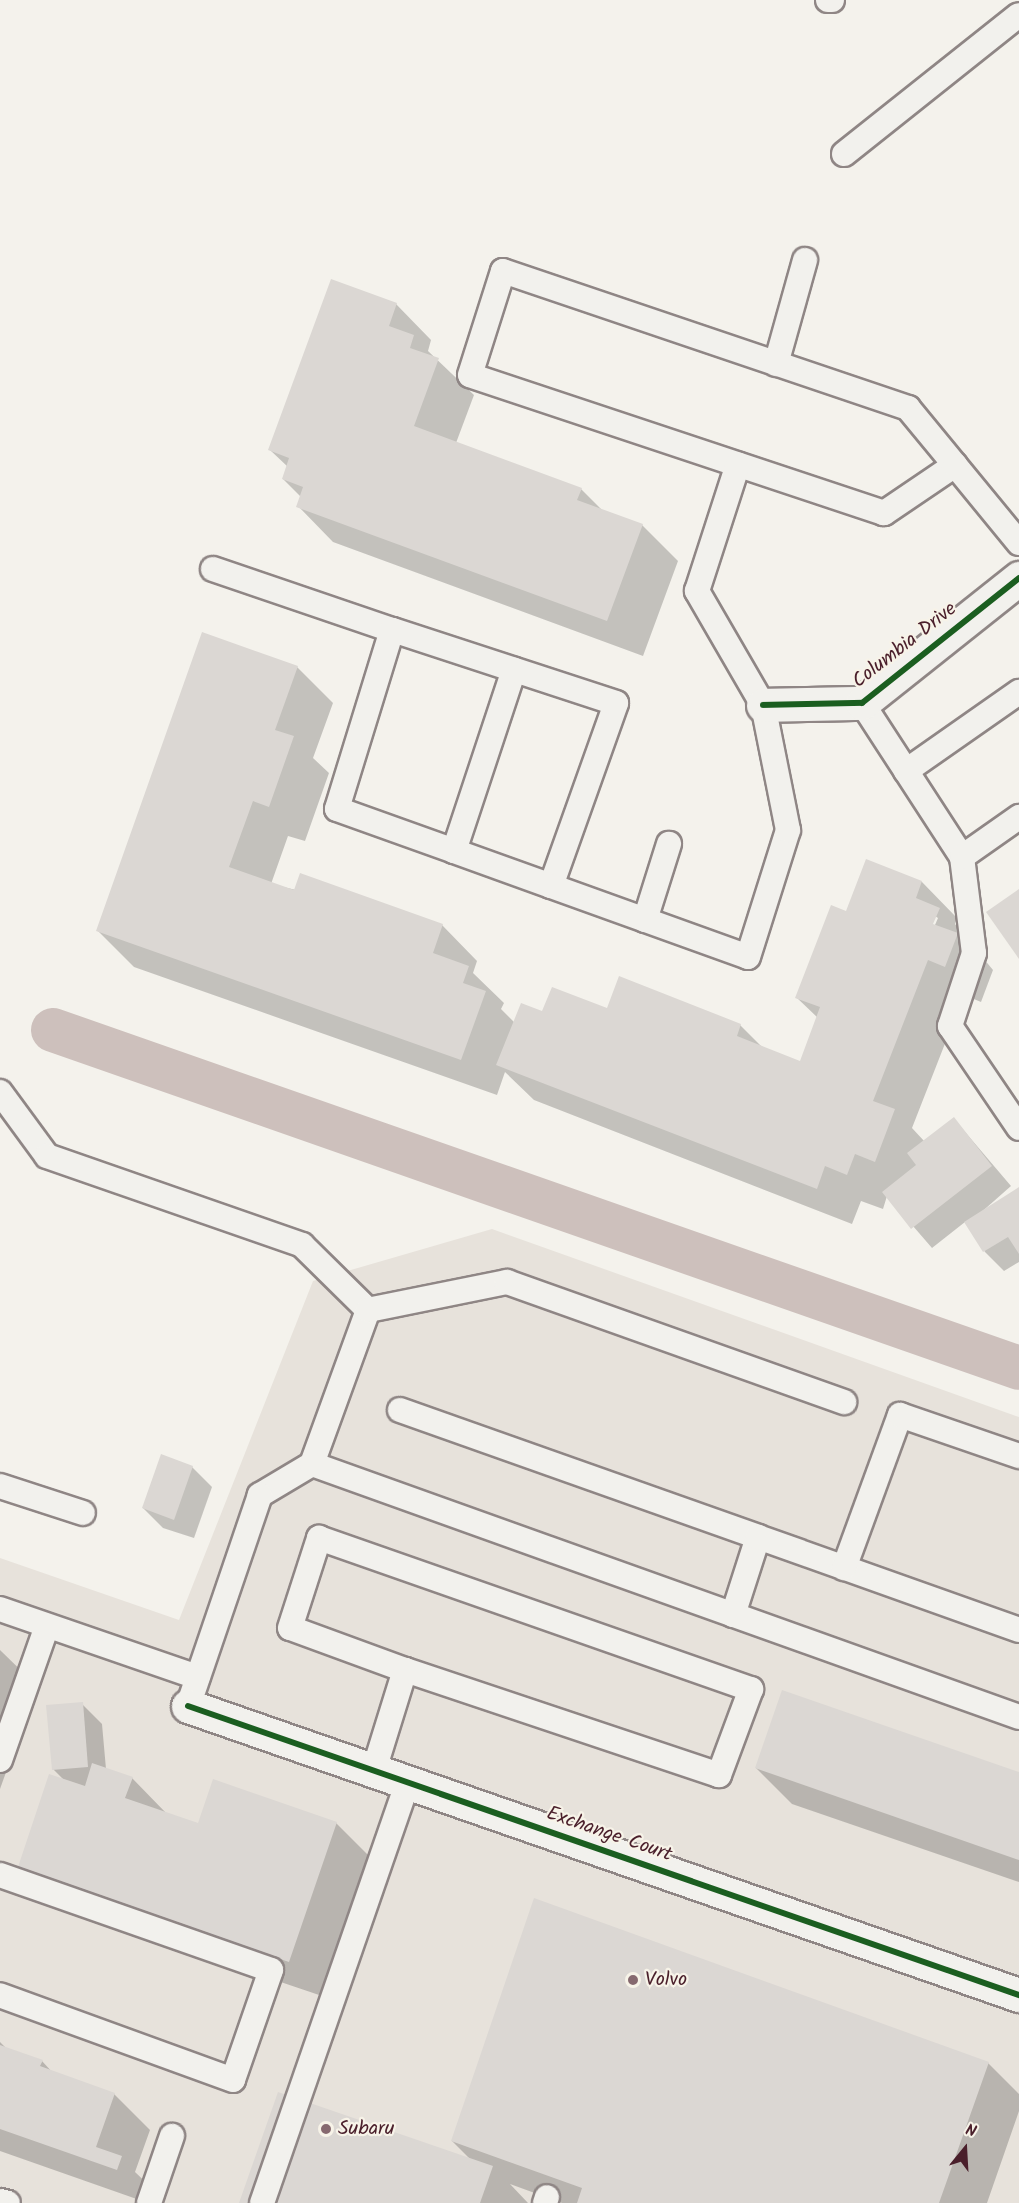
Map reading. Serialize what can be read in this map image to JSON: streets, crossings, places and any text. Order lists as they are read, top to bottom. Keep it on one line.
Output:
{"streets":{"street":["Columbia Drive","Exchange Court"]},"places":["Volvo","Subaru"],"north":"top"}
